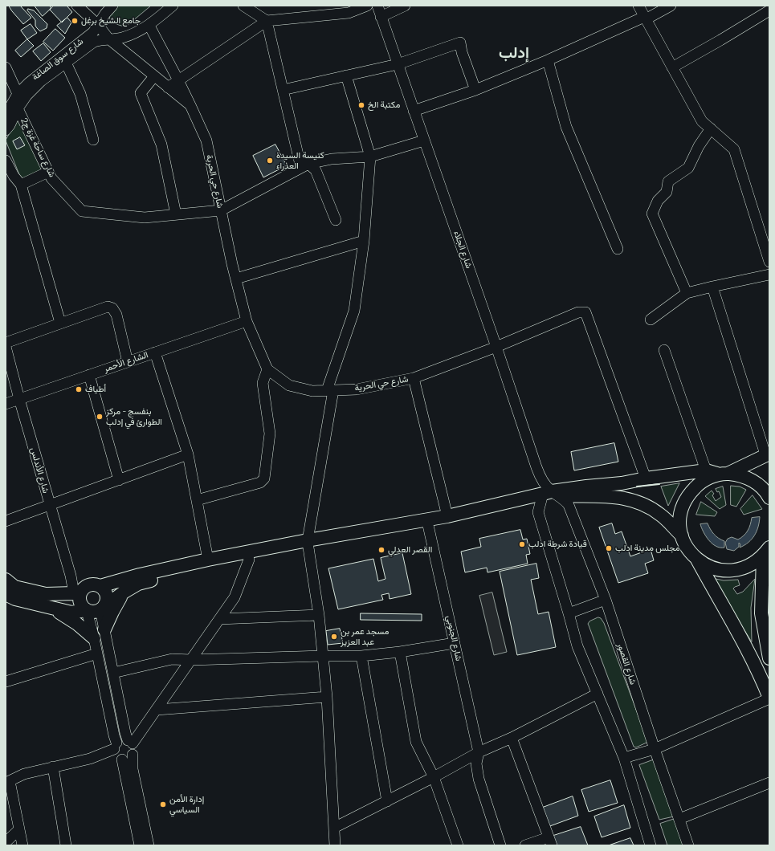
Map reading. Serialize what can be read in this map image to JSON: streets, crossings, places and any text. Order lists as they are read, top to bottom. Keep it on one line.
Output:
{"streets":{"street":["شارع سوق الصاغة","شارع ساحة غزة ج2","شارع حي الحرية","شارع الجلاء","الشارع الأحمر","شارع الأندلس","شارع الجنوبي","شارع القصور"]},"crossings":[["شارع ساحة غزة ج2","شارع حي الحرية"],["شارع حي الحرية","شارع الجلاء"],["شارع حي الحرية","الشارع الأحمر"],["شارع الجلاء","شارع القصور"],["الشارع الأحمر","شارع الأندلس"]],"districts":["إدلب"],"places":["جامع الشيخ برغل","مكتبة الخ","كنيسة السيدة العذراء","أطياف","بنفسج - مركز الطوارئ في إدلب","قيادة شرطة ادلب","مجلس مدينة ادلب","القصر العدلي","مسجد عمر بن عبد العزيز","إدارة الأمن السياسي"]}
